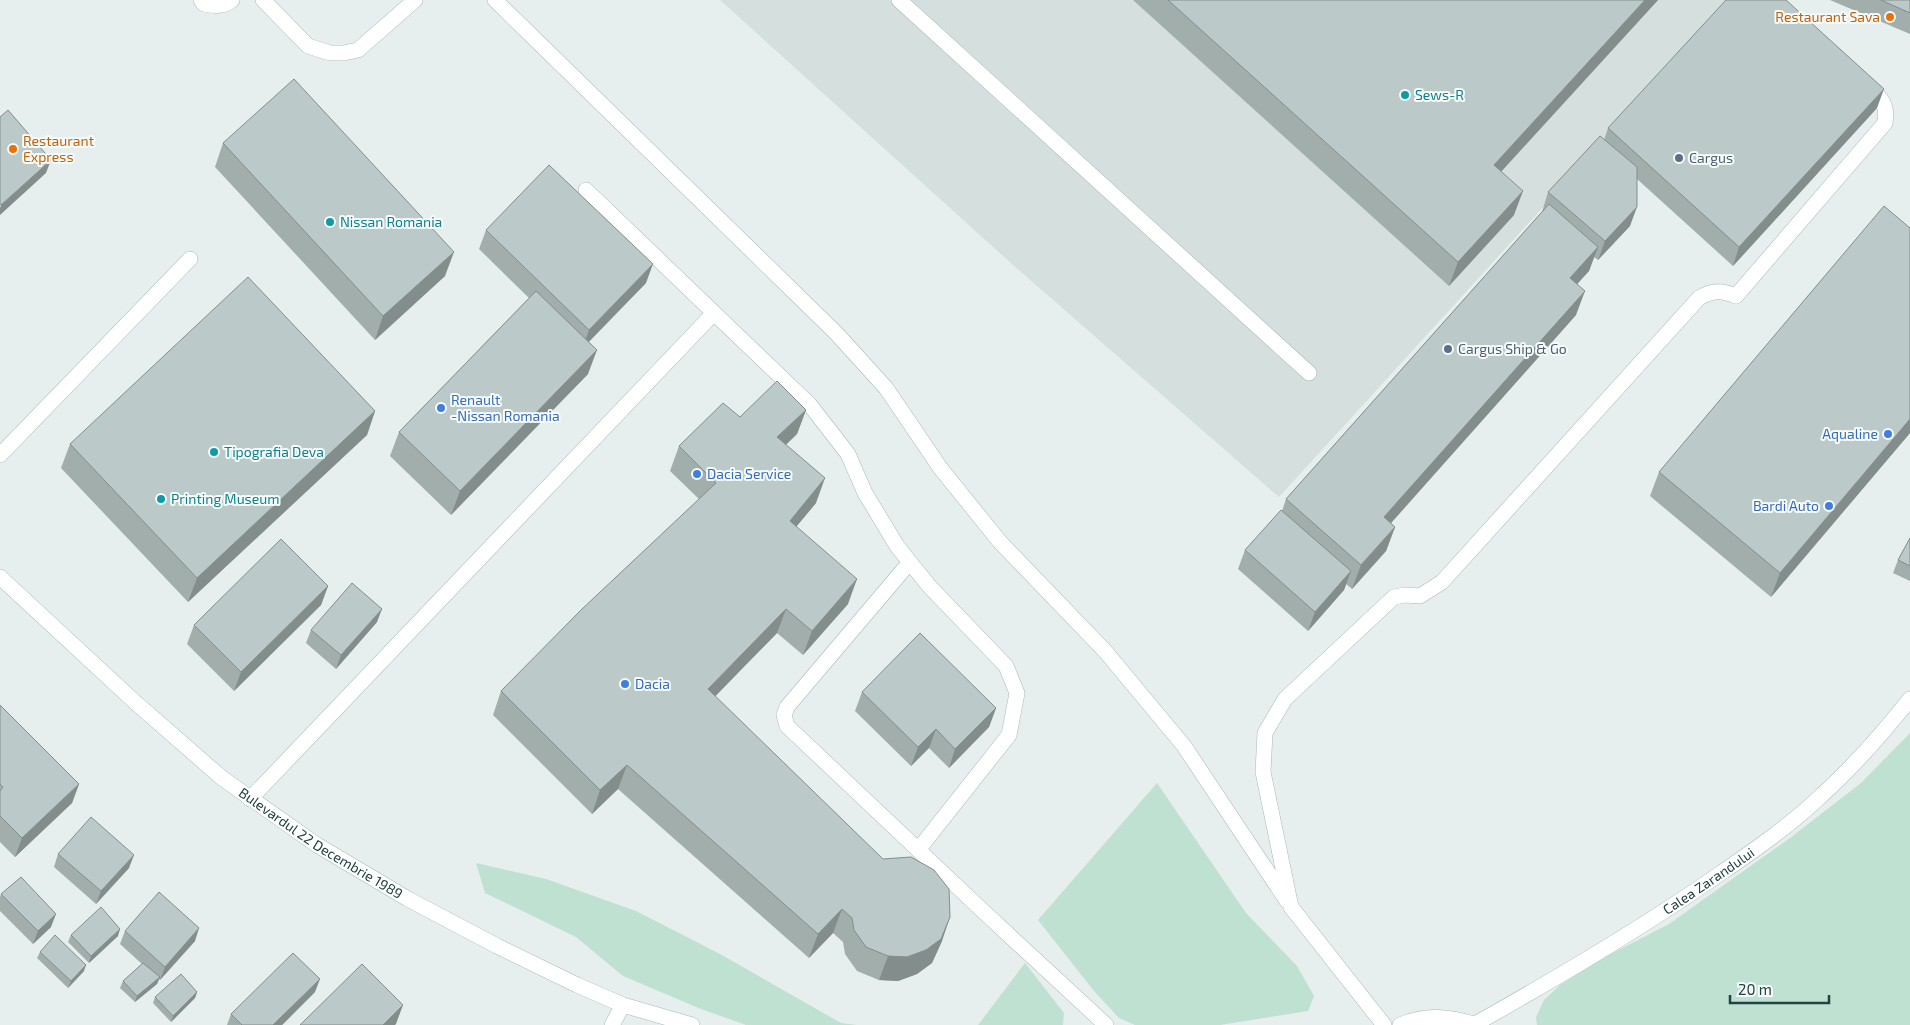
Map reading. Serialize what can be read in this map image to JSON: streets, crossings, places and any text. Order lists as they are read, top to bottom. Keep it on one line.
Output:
{"streets":{"main road":["Bulevardul 22 Decembrie 1989","Calea Zarandului"]},"places":["Restaurant Sava","Sews-R","Restaurant Express","Cargus","Nissan Romania","Cargus Ship & Go","Renault -Nissan Romania","Aqualine","Tipografia Deva","Dacia Service","Printing Museum","Bardi Auto","Dacia"],"scale_bar":"20 m"}
